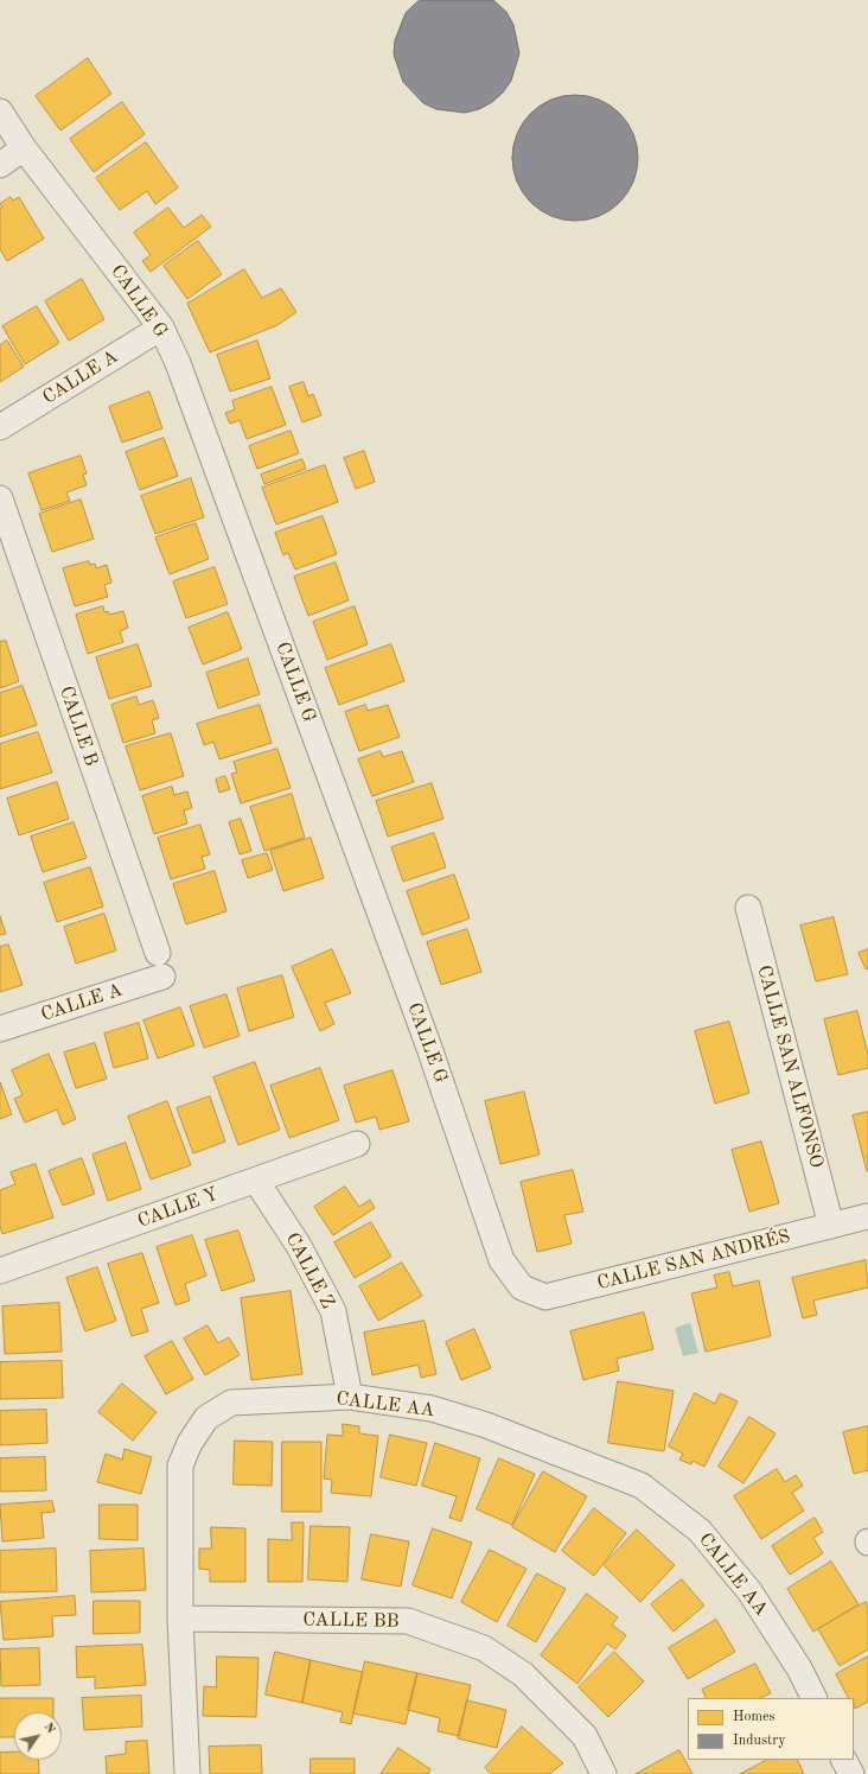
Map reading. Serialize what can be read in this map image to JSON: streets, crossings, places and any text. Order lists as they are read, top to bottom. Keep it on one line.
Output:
{"streets":{"street":["CALLE G","CALLE A","CALLE B","CALLE SAN ALFONSO","CALLE Y","CALLE SAN ANDRÉS","CALLE Z","CALLE AA","CALLE BB"]},"crossings":[["CALLE G","CALLE A"],["CALLE G","CALLE SAN ANDRÉS"],["CALLE A","CALLE B"],["CALLE SAN ALFONSO","CALLE SAN ANDRÉS"],["CALLE Y","CALLE Z"],["CALLE Z","CALLE AA"],["CALLE AA","CALLE BB"]],"legend":["Homes","Industry"],"north":"top right"}
